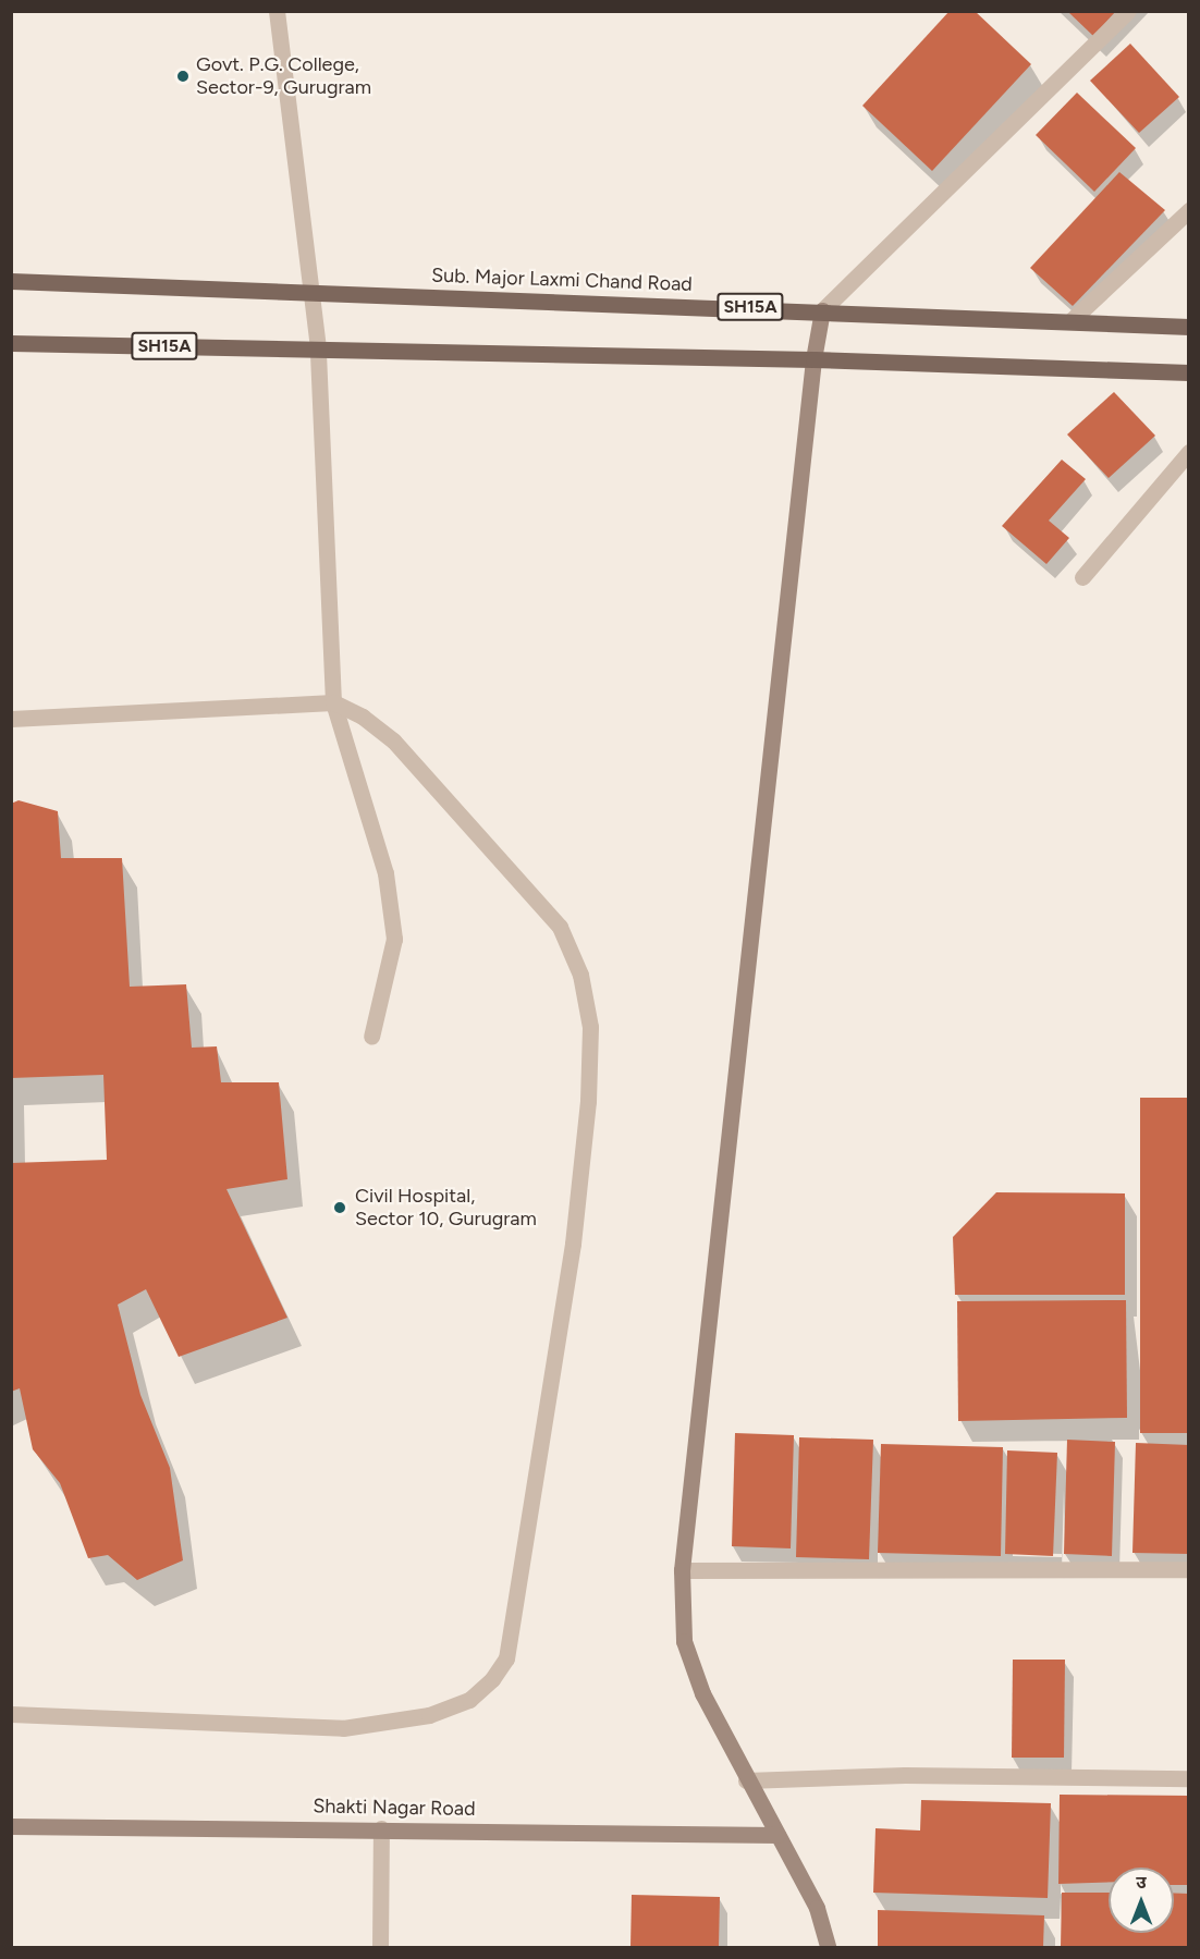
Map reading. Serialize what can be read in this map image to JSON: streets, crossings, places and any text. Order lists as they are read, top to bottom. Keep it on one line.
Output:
{"streets":{"main road":["Sub. Major Laxmi Chand Road","SH15A"],"street":["Shakti Nagar Road"]},"places":["Govt. P.G. College, Sector-9, Gurugram","Civil Hospital, Sector 10, Gurugram"],"north":"top"}
